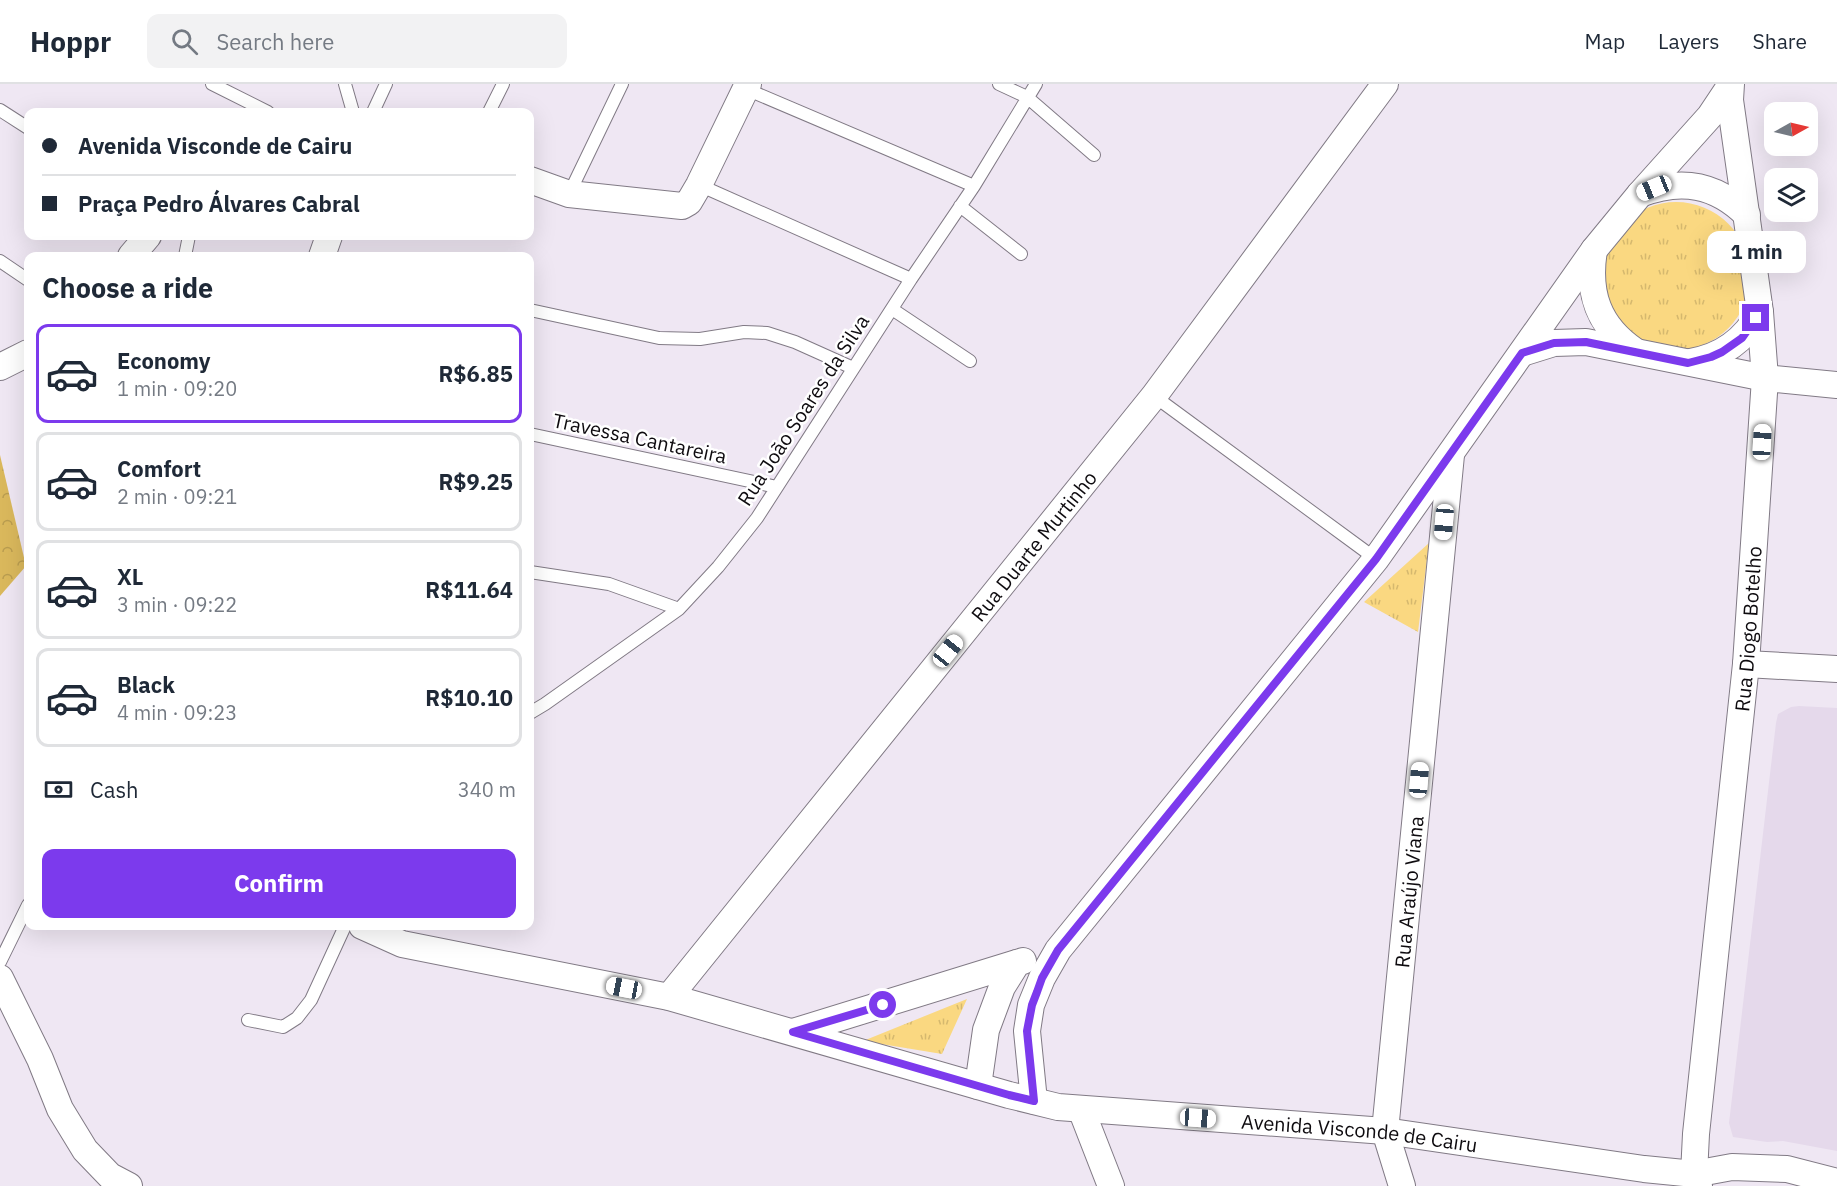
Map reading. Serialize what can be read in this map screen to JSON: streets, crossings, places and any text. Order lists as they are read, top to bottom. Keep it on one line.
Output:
{"streets":{"street":["Rua Duarte Murtinho","Rua Diogo Botelho","Rua Araújo Viana","Avenida Visconde de Cairu"],"lane":["Rua João Soares da Silva","Travessa Cantareira"]},"crossings":[["Rua João Soares da Silva","Travessa Cantareira"],["Rua Duarte Murtinho","Avenida Visconde de Cairu"],["Rua Diogo Botelho","Avenida Visconde de Cairu"],["Rua Araújo Viana","Avenida Visconde de Cairu"]],"north":"right","page":{"header":"Hoppr","search":"Search here","nav":["Map","Layers","Share"],"banner":["Avenida Visconde de Cairu","Praça Pedro Álvares Cabral"],"bubble":"1 min","heading":"Choose a ride","list":[{"name":"Economy","note":"1 min · 09:20","value":"R$6.85"},{"name":"Comfort","note":"2 min · 09:21","value":"R$9.25"},{"name":"XL","note":"3 min · 09:22","value":"R$11.64"},{"name":"Black","note":"4 min · 09:23","value":"R$10.10"}],"pay":["Cash","340 m"],"buttons":"Confirm"}}
